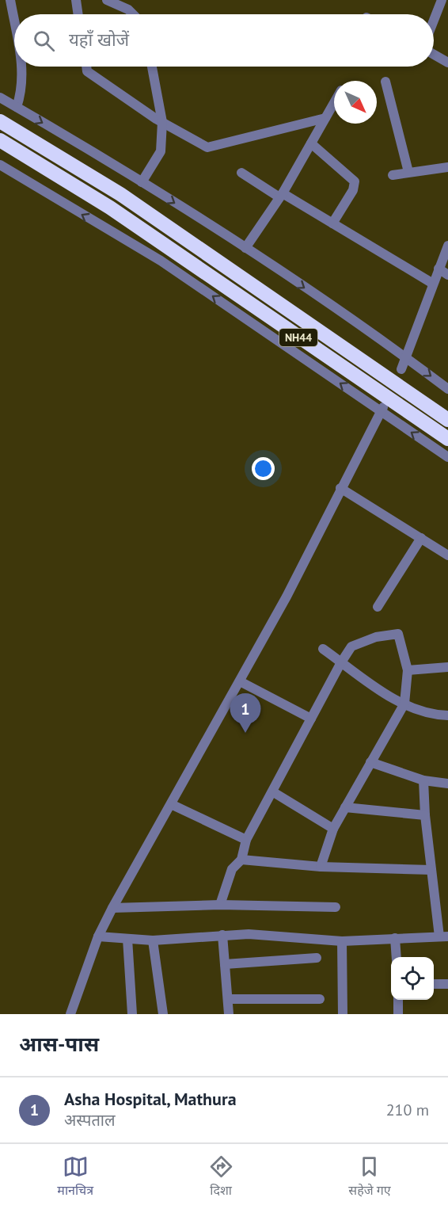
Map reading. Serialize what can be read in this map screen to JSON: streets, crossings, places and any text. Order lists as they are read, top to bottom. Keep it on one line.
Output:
{"streets":{"highway":["NH44"]},"north":"bottom right","page":{"search":"यहाँ खोजें","pins":"1","heading":"आस-पास","list":[{"mark":"1","name":"Asha Hospital, Mathura","note":"अस्पताल","value":"210 m"}],"nav":["मानचित्र","दिशा","सहेजे गए"]}}
